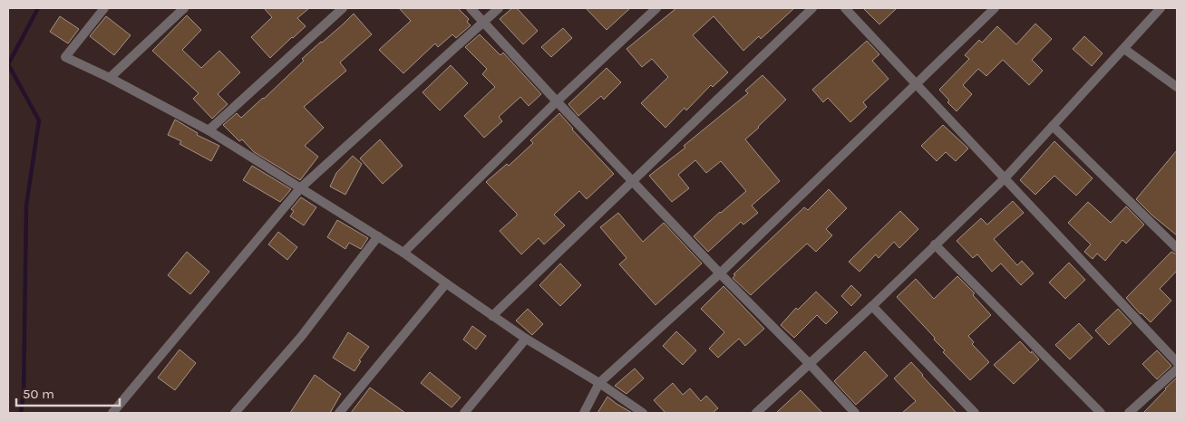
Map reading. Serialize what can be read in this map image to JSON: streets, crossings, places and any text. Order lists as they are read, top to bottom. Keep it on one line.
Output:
{"scale_bar":"50 m"}
